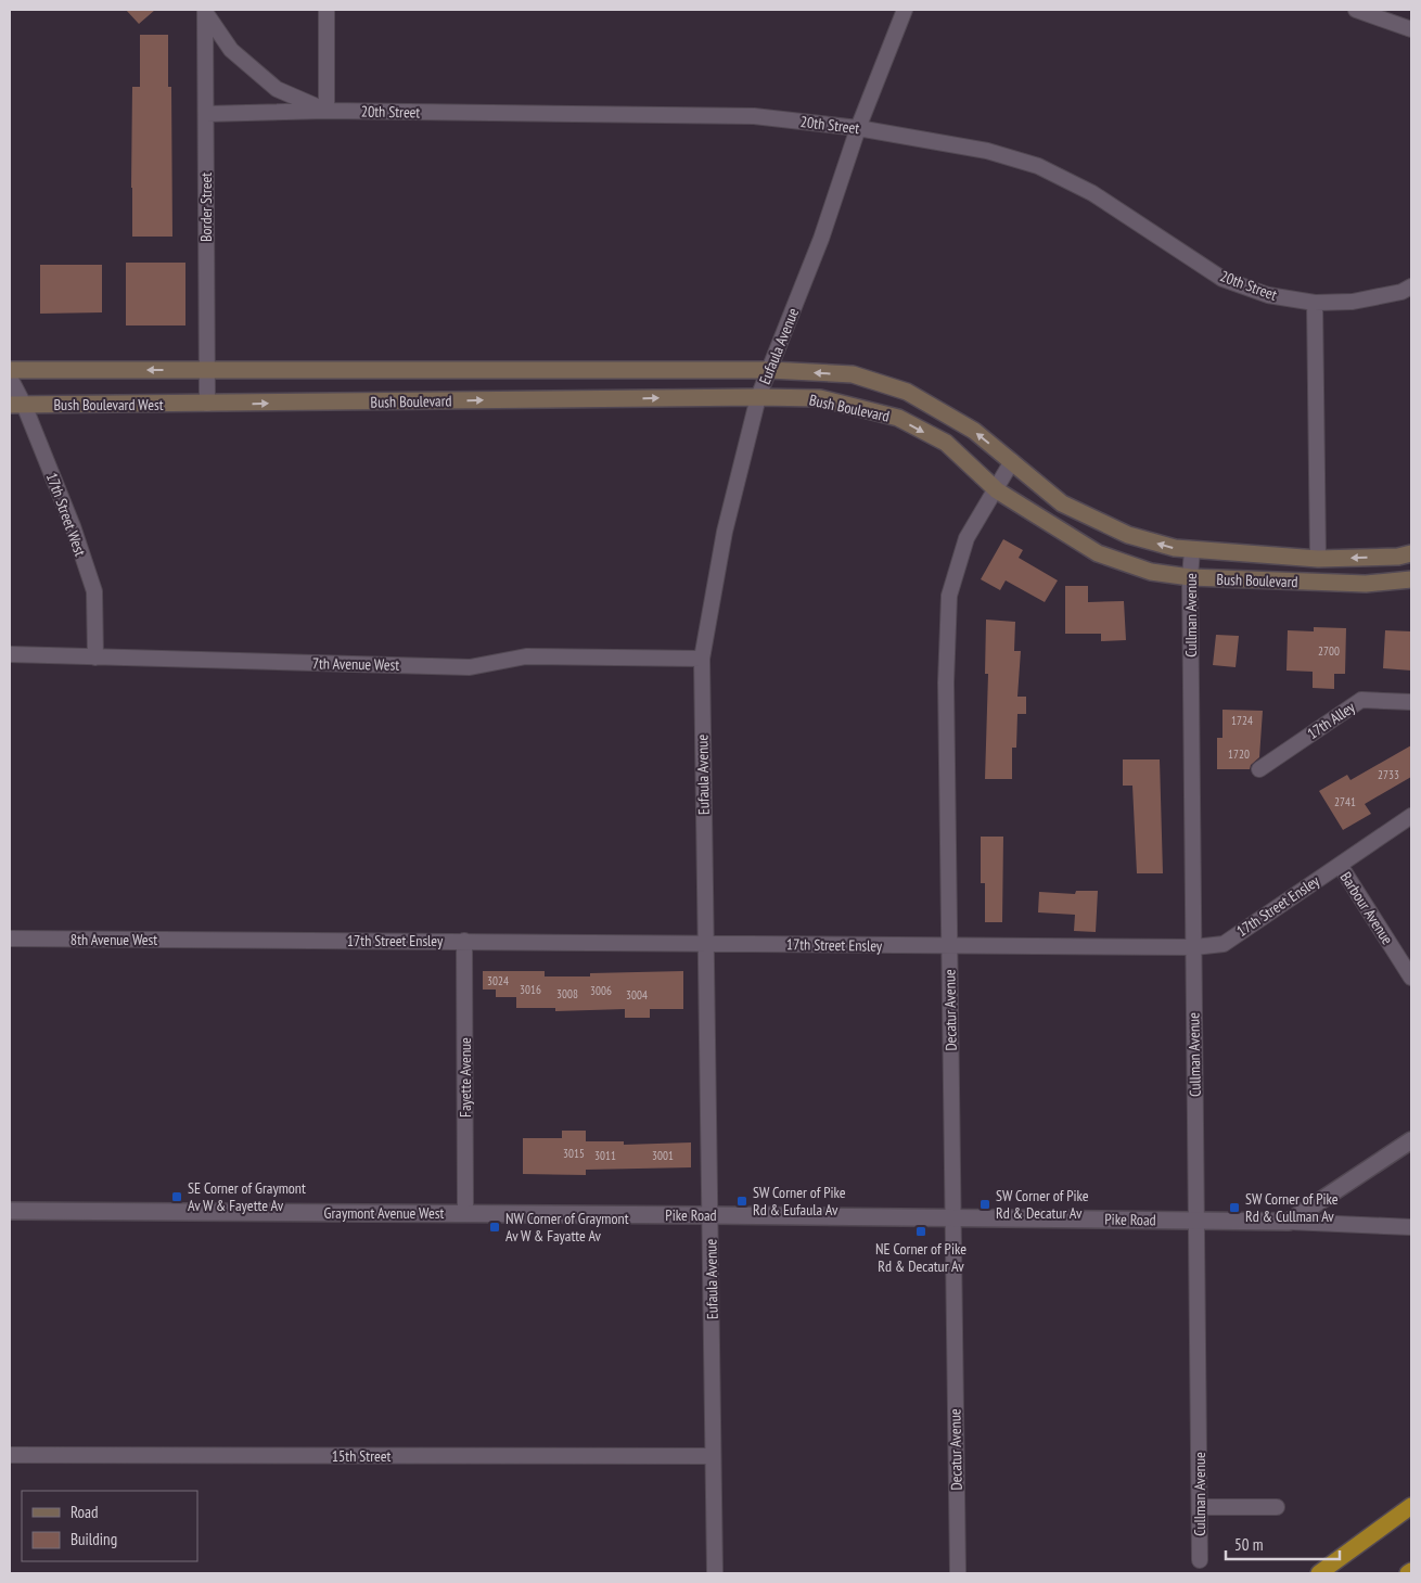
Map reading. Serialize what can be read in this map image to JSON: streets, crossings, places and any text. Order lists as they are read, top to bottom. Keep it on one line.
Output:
{"streets":{"main road":["Bush Boulevard","Bush Boulevard West"],"street":["20th Street","Border Street","Eufaula Avenue","17th Street West","Cullman Avenue","7th Avenue West","17th Alley","17th Street Ensley","Barbour Avenue","8th Avenue West","Decatur Avenue","Fayette Avenue","Graymont Avenue West","Pike Road","15th Street"]},"crossings":[["20th Street","Border Street"],["20th Street","Eufaula Avenue"],["Border Street","Bush Boulevard"],["Border Street","Bush Boulevard West"],["Eufaula Avenue","Bush Boulevard"],["Eufaula Avenue","7th Avenue West"],["Eufaula Avenue","17th Street Ensley"],["Eufaula Avenue","Pike Road"],["Eufaula Avenue","15th Street"],["Bush Boulevard","Bush Boulevard West"],["Bush Boulevard","Cullman Avenue"],["Bush Boulevard","Decatur Avenue"],["Bush Boulevard West","17th Street West"],["17th Street West","7th Avenue West"],["Cullman Avenue","17th Street Ensley"],["Cullman Avenue","Pike Road"],["17th Street Ensley","Barbour Avenue"],["17th Street Ensley","8th Avenue West"],["17th Street Ensley","Decatur Avenue"],["17th Street Ensley","Fayette Avenue"],["Decatur Avenue","Pike Road"],["Fayette Avenue","Graymont Avenue West"],["Fayette Avenue","Pike Road"],["Graymont Avenue West","Pike Road"]],"places":{"transit":["SE Corner of Graymont Av W & Fayette Av","SW Corner of Pike Rd & Eufaula Av","SW Corner of Pike Rd & Decatur Av","SW Corner of Pike Rd & Cullman Av","NW Corner of Graymont Av W & Fayatte Av","NE Corner of Pike Rd & Decatur Av"]},"house_numbers":["2700","1724","1720","2733","2741","3024","3016","3006","3008","3004","3015","3011","3001"],"legend":["Road","Building"],"scale_bar":"50 m"}
